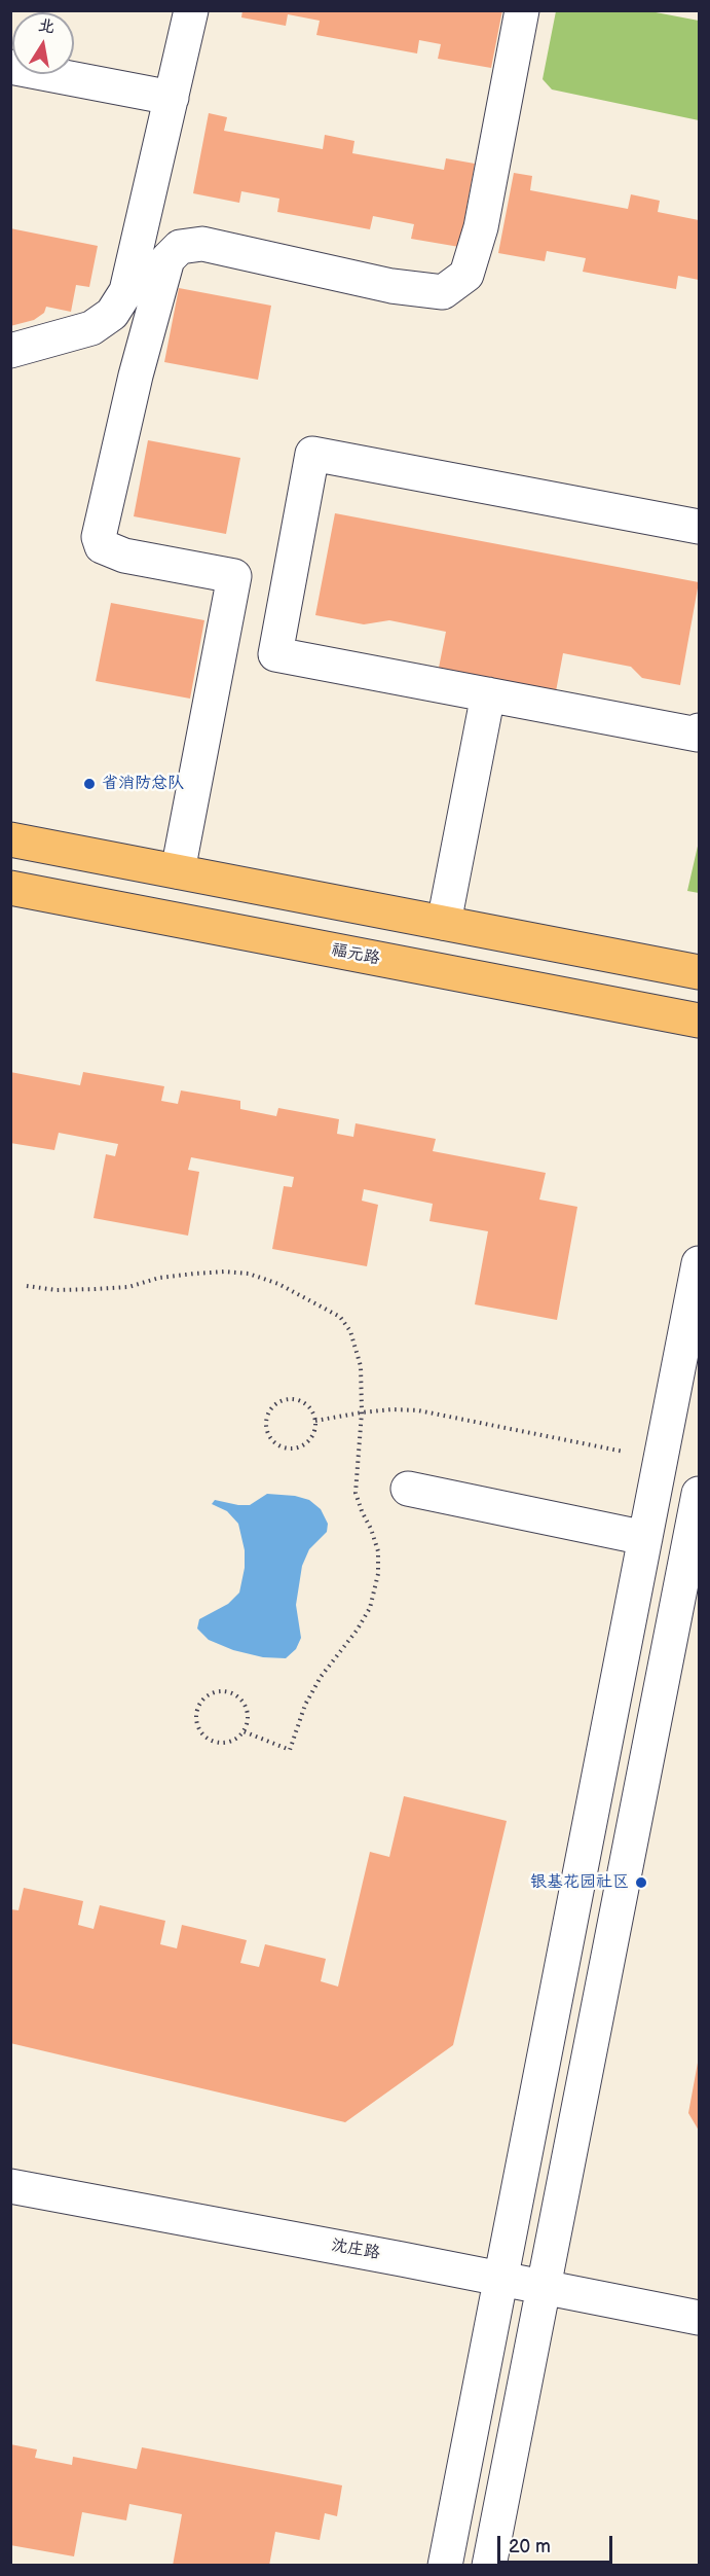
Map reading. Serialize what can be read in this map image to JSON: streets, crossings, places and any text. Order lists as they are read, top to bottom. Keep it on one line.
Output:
{"streets":{"main road":["福元路"],"street":["沈庄路"]},"places":["省消防总队","银基花园社区"],"scale_bar":"20 m","north":"top"}
